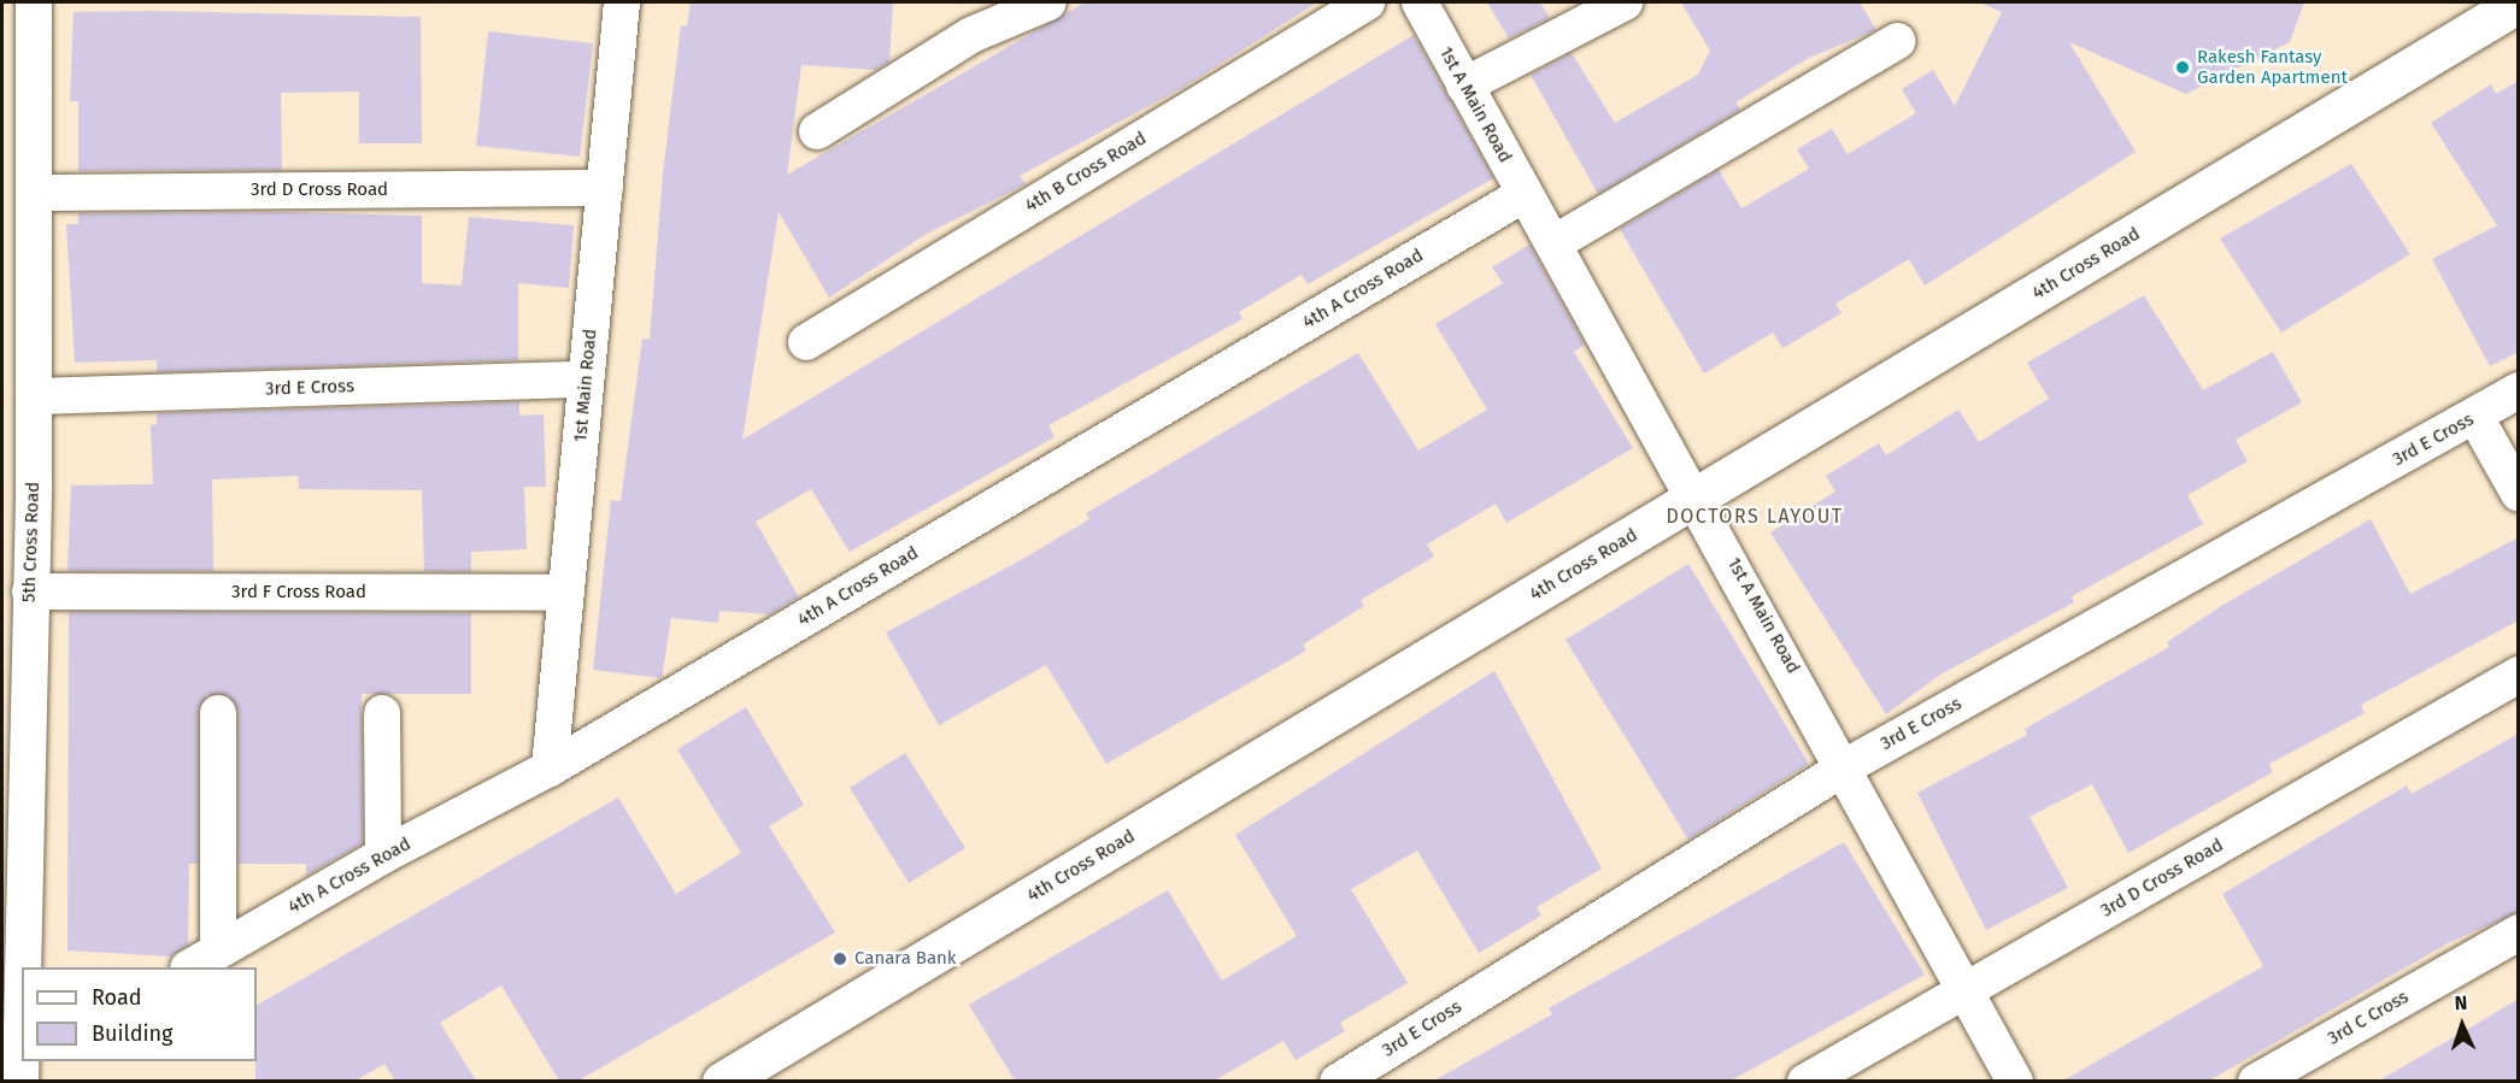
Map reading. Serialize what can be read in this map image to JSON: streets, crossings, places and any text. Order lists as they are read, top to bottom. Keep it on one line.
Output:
{"streets":{"street":["1st A Main Road","4th B Cross Road","3rd D Cross Road","4th Cross Road","4th A Cross Road","1st Main Road","3rd E Cross","5th Cross Road","3rd F Cross Road","3rd C Cross"]},"crossings":[["1st A Main Road","3rd D Cross Road"],["1st A Main Road","4th Cross Road"],["1st A Main Road","4th A Cross Road"],["1st A Main Road","3rd E Cross"],["3rd D Cross Road","1st Main Road"],["3rd D Cross Road","5th Cross Road"],["4th A Cross Road","1st Main Road"],["1st Main Road","3rd E Cross"],["1st Main Road","3rd F Cross Road"],["3rd E Cross","5th Cross Road"],["5th Cross Road","3rd F Cross Road"]],"districts":["DOCTORS LAYOUT"],"places":["Rakesh Fantasy Garden Apartment","Canara Bank"],"legend":["Road","Building"],"north":"top"}
